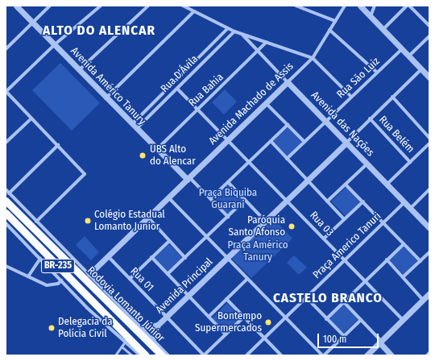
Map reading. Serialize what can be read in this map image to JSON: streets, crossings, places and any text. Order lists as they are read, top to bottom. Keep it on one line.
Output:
{"streets":{"highway":["BR-235","Rodovia Lomanto Júnior"],"street":["Rua D'Ávila","Rua São Luiz","Avenida Américo Tanury","Rua Bahia","Avenida Machado de Assis","Avenida das Nações","Rua Belém","Rua 03","Praça Americo Tanuri","Rua 01","Avenida Principal"]},"crossings":[["Rua D'Ávila","Avenida Américo Tanury"],["Rua D'Ávila","Rua 03"],["Rua São Luiz","Avenida das Nações"],["Avenida Américo Tanury","Rua Bahia"],["Avenida Américo Tanury","Avenida Machado de Assis"],["Rua Bahia","Avenida das Nações"],["Rua Bahia","Rua 03"],["Avenida Machado de Assis","Avenida das Nações"],["Avenida Machado de Assis","Rua 03"],["Avenida Machado de Assis","Rua 01"],["Avenida das Nações","Praça Americo Tanuri"],["Avenida das Nações","Avenida Principal"],["Rua 03","Praça Americo Tanuri"],["Rua 03","Avenida Principal"],["Rua 01","Avenida Principal"]],"districts":["ALTO DO ALENCAR","CASTELO BRANCO"],"parks":["Praça Biquiba Guarani","Praça Américo Tanury"],"places":["UBS Alto do Alencar","Colégio Estadual Lomanto Junior","Paróquia Santo Afonso","Bontempo Supermercados","Delegacia da Polícia Civil"],"scale_bar":"100 m"}
